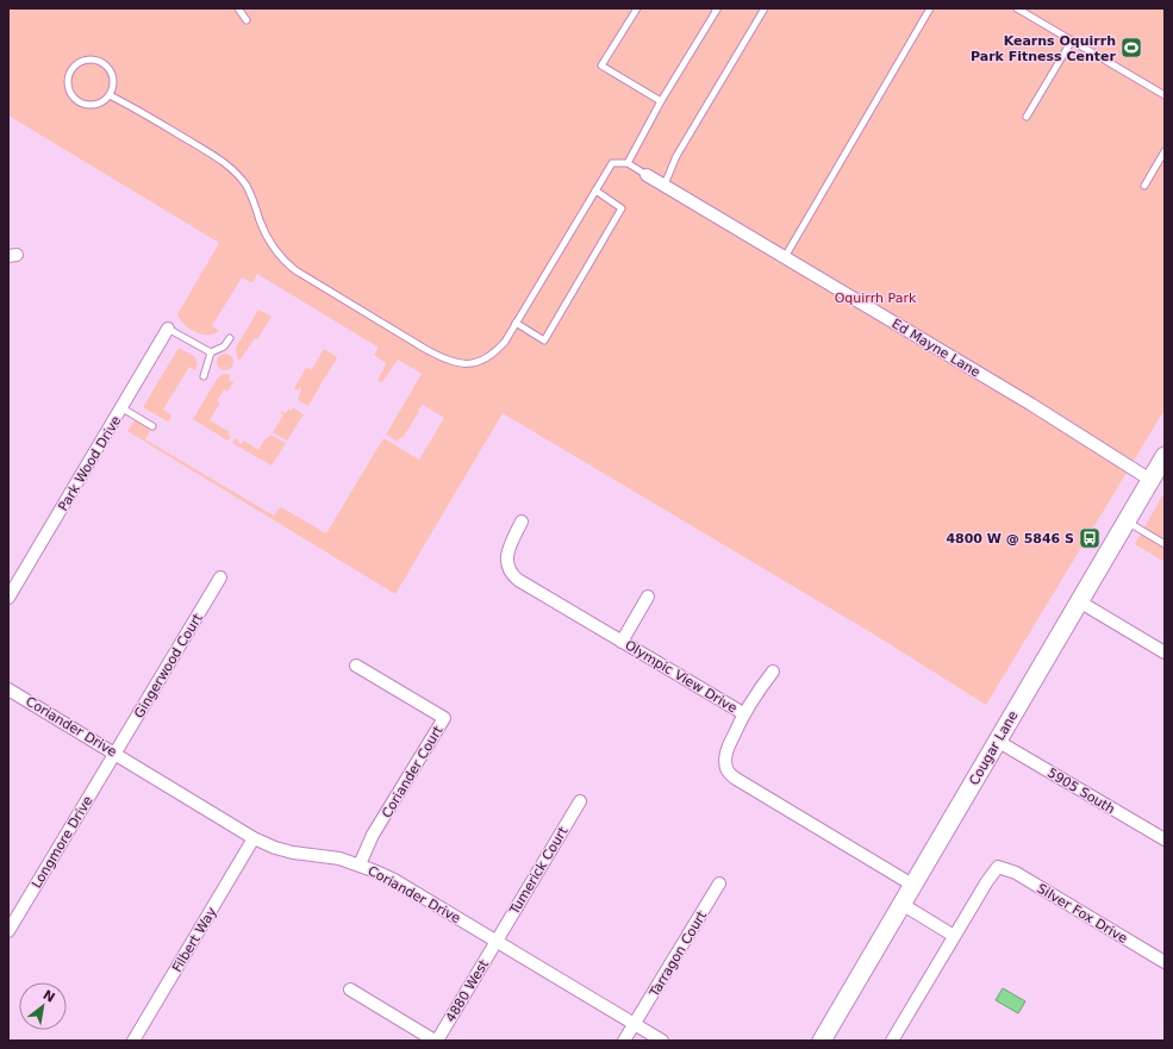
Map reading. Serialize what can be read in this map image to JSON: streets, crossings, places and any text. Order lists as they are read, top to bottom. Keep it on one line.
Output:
{"streets":{"main road":["Cougar Lane"],"street":["Ed Mayne Lane","Park Wood Drive","Gingerwood Court","Olympic View Drive","Coriander Drive","Coriander Court","5905 South","Longmore Drive","Tumerick Court","Silver Fox Drive","Filbert Way","Tarragon Court","4880 West"]},"crossings":[["Ed Mayne Lane","Cougar Lane"],["Gingerwood Court","Coriander Drive"],["Gingerwood Court","Longmore Drive"],["Olympic View Drive","Cougar Lane"],["Coriander Drive","Coriander Court"],["Coriander Drive","Longmore Drive"],["Coriander Drive","Tumerick Court"],["Coriander Drive","Filbert Way"],["Coriander Drive","Tarragon Court"],["Coriander Drive","4880 West"],["Cougar Lane","5905 South"],["Tumerick Court","4880 West"]],"parks":["Oquirrh Park"],"places":{"sports":["Kearns Oquirrh Park Fitness Center"],"bus stop":["4800 W @ 5846 S"]},"north":"top right"}
